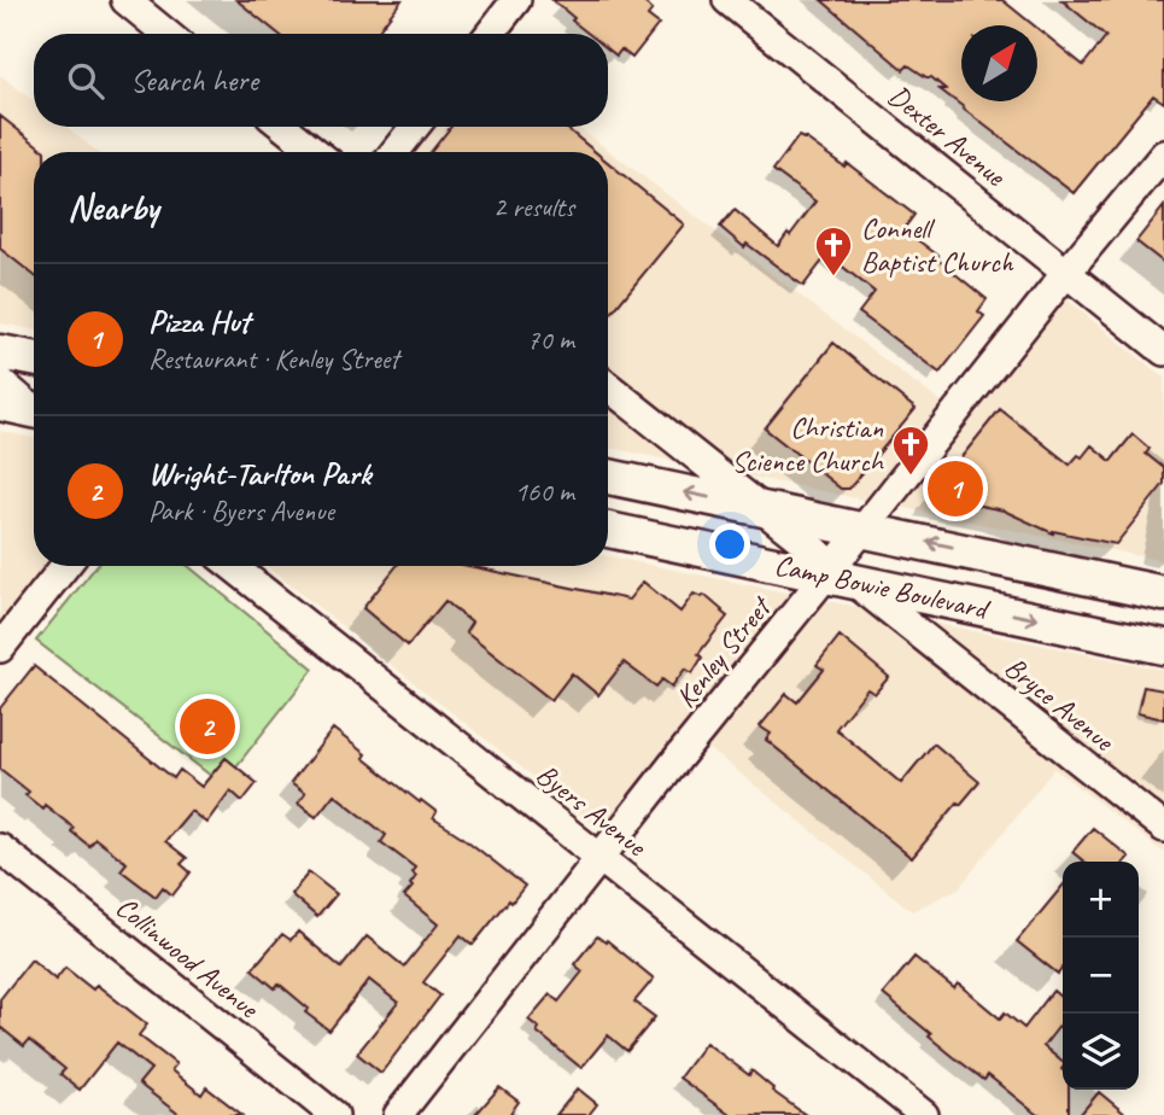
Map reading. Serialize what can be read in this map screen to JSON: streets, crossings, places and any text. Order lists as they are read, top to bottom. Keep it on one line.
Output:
{"streets":{"main road":["Camp Bowie Boulevard"],"street":["Dexter Avenue","Kenley Street","Bryce Avenue","Byers Avenue","Collinwood Avenue"]},"crossings":[["Dexter Avenue","Kenley Street"],["Camp Bowie Boulevard","Kenley Street"],["Camp Bowie Boulevard","Bryce Avenue"],["Kenley Street","Bryce Avenue"],["Kenley Street","Byers Avenue"]],"places":{"church":["Connell Baptist Church","Christian Science Church"]},"north":"top right","page":{"search":"Search here","heading":["Nearby","2 results"],"list":[{"mark":"1","name":"Pizza Hut","note":"Restaurant · Kenley Street","value":"70 m"},{"mark":"2","name":"Wright-Tarlton Park","note":"Park · Byers Avenue","value":"160 m"}],"pins":["1","2"],"map_buttons":["+","−"]}}
